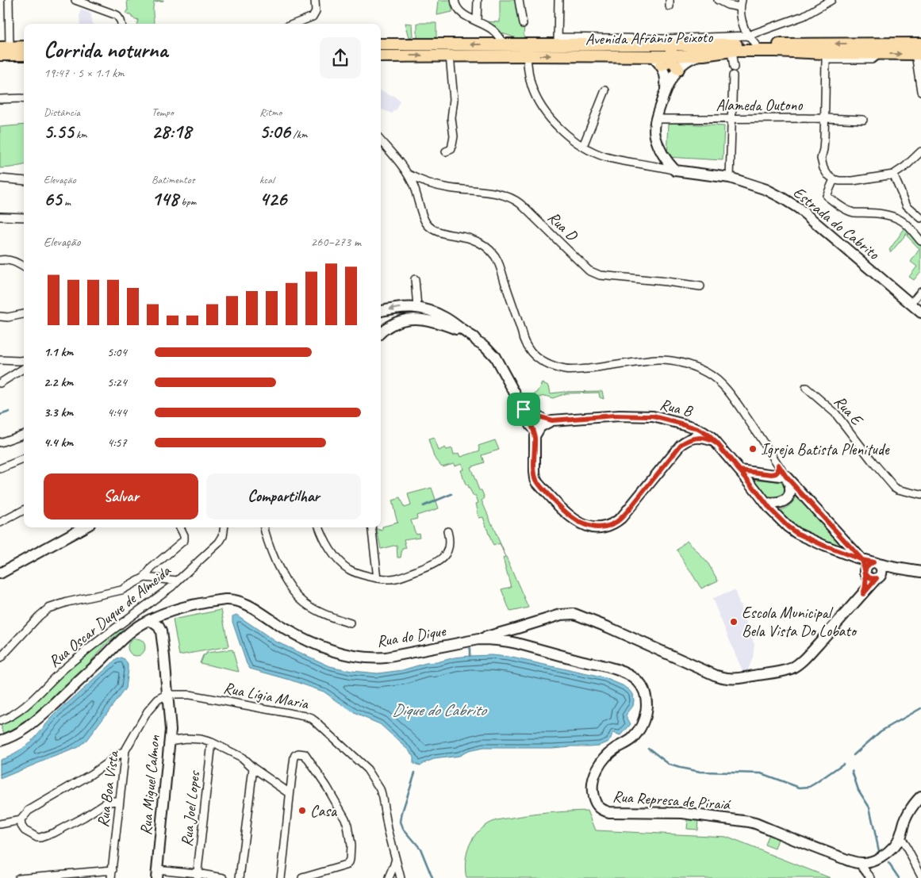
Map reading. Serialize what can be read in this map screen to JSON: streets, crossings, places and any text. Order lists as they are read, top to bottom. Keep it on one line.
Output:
{"streets":{"main road":["Avenida Afrânio Peixoto"],"street":["Alameda Outono","Estrada do Cabrito","Rua D","Rua B","Rua E","Rua Oscar Duque de Almeida","Rua do Dique","Rua Lígia Maria","Rua Miguel Calmon","Rua Boa Vista","Rua Represa de Piraiá","Rua Joel Lopes"]},"crossings":[["Avenida Afrânio Peixoto","Estrada do Cabrito"],["Rua do Dique","Rua Represa de Piraiá"],["Rua Lígia Maria","Rua Miguel Calmon"],["Rua Lígia Maria","Rua Boa Vista"],["Rua Miguel Calmon","Rua Boa Vista"]],"water":["Dique do Cabrito"],"places":["Igreja Batista Plenitude","Escola Municipal Bela Vista Do Lobato","Casa"],"page":{"heading":["Corrida noturna","19:47 · 5 × 1.1 km"],"stats":[["Distância","5.55 km"],["Tempo","28:18"],["Ritmo","5:06 /km"],["Elevação","65 m"],["Batimentos","148 bpm"],["kcal","426"]],"chart":["Elevação","260–273 m"],"list":[{"name":"1.1 km","note":"5:04"},{"name":"2.2 km","note":"5:24"},{"name":"3.3 km","note":"4:44"},{"name":"4.4 km","note":"4:57"}],"buttons":["Salvar","Compartilhar"]}}
